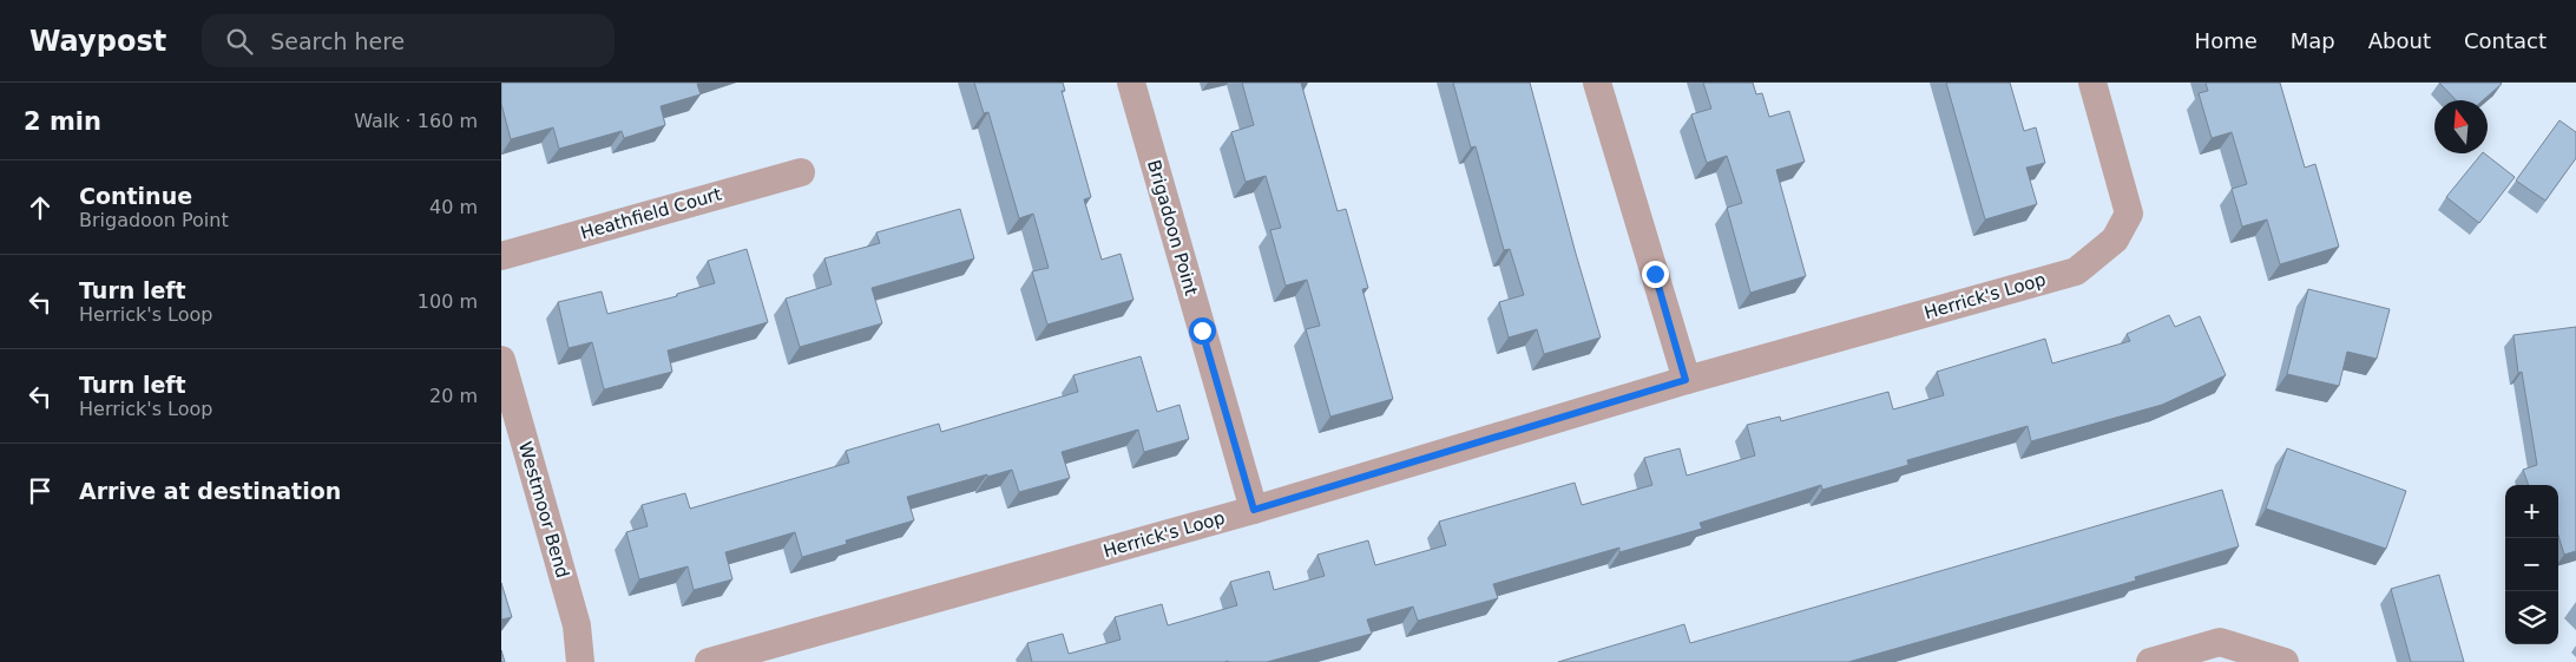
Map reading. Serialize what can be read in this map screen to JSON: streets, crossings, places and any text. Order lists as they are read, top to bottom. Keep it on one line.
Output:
{"streets":{"street":["Heathfield Court","Brigadoon Point","Herrick's Loop","Westmoor Bend"]},"crossings":[["Brigadoon Point","Herrick's Loop"]],"north":"top","page":{"header":"Waypost","search":"Search here","nav":["Home","Map","About","Contact"],"heading":["2 min","Walk · 160 m"],"list":[["Continue","Brigadoon Point","40 m"],["Turn left","Herrick's Loop","100 m"],["Turn left","Herrick's Loop","20 m"],"Arrive at destination"],"map_buttons":["+","−"]}}
